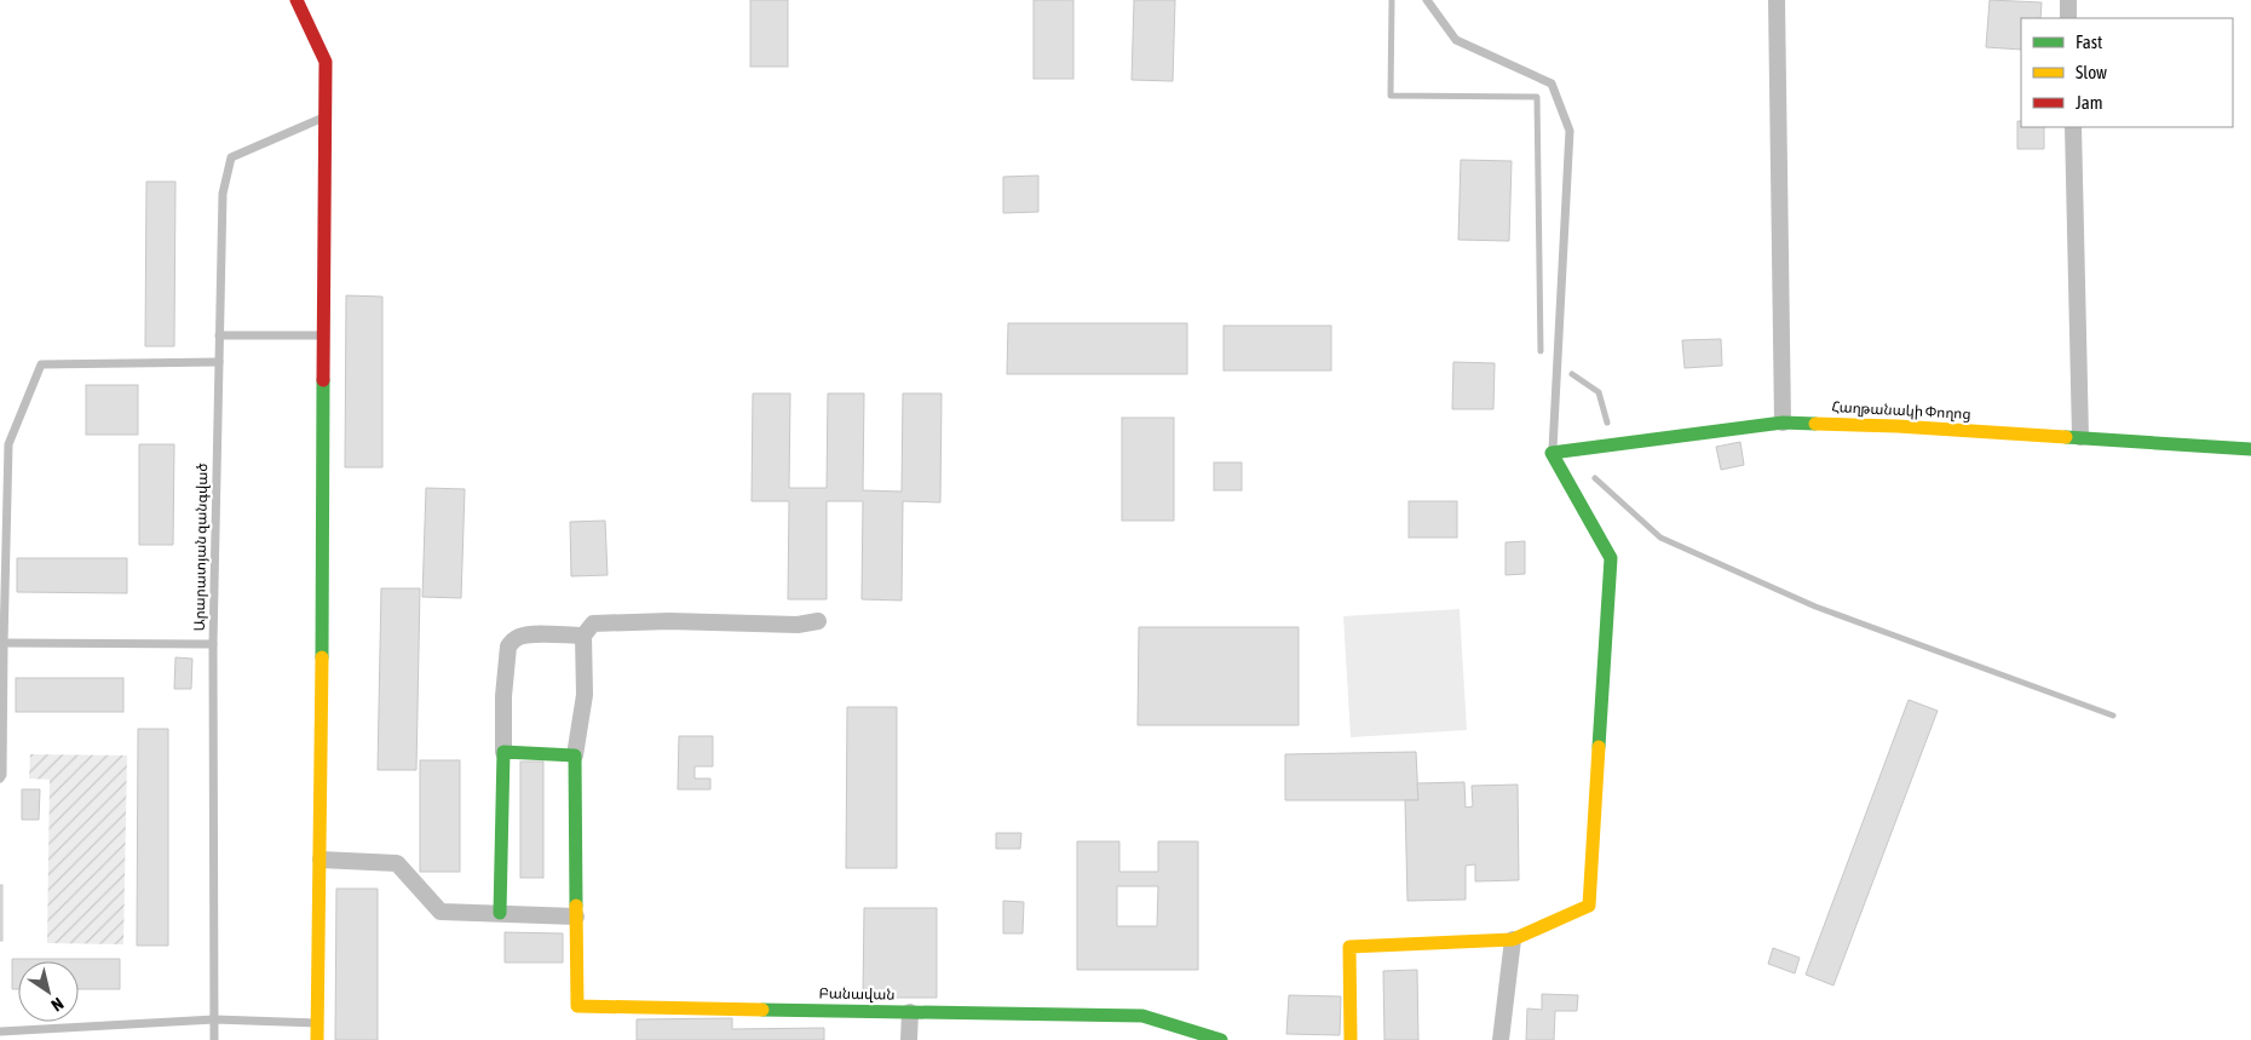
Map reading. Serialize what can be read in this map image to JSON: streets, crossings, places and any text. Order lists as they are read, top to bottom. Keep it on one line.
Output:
{"streets":{"street":["Հաղթանակի Փողոց","Բանավան"],"lane":["Արարատյան զանգված"]},"legend":["Fast","Slow","Jam"],"north":"bottom right"}
